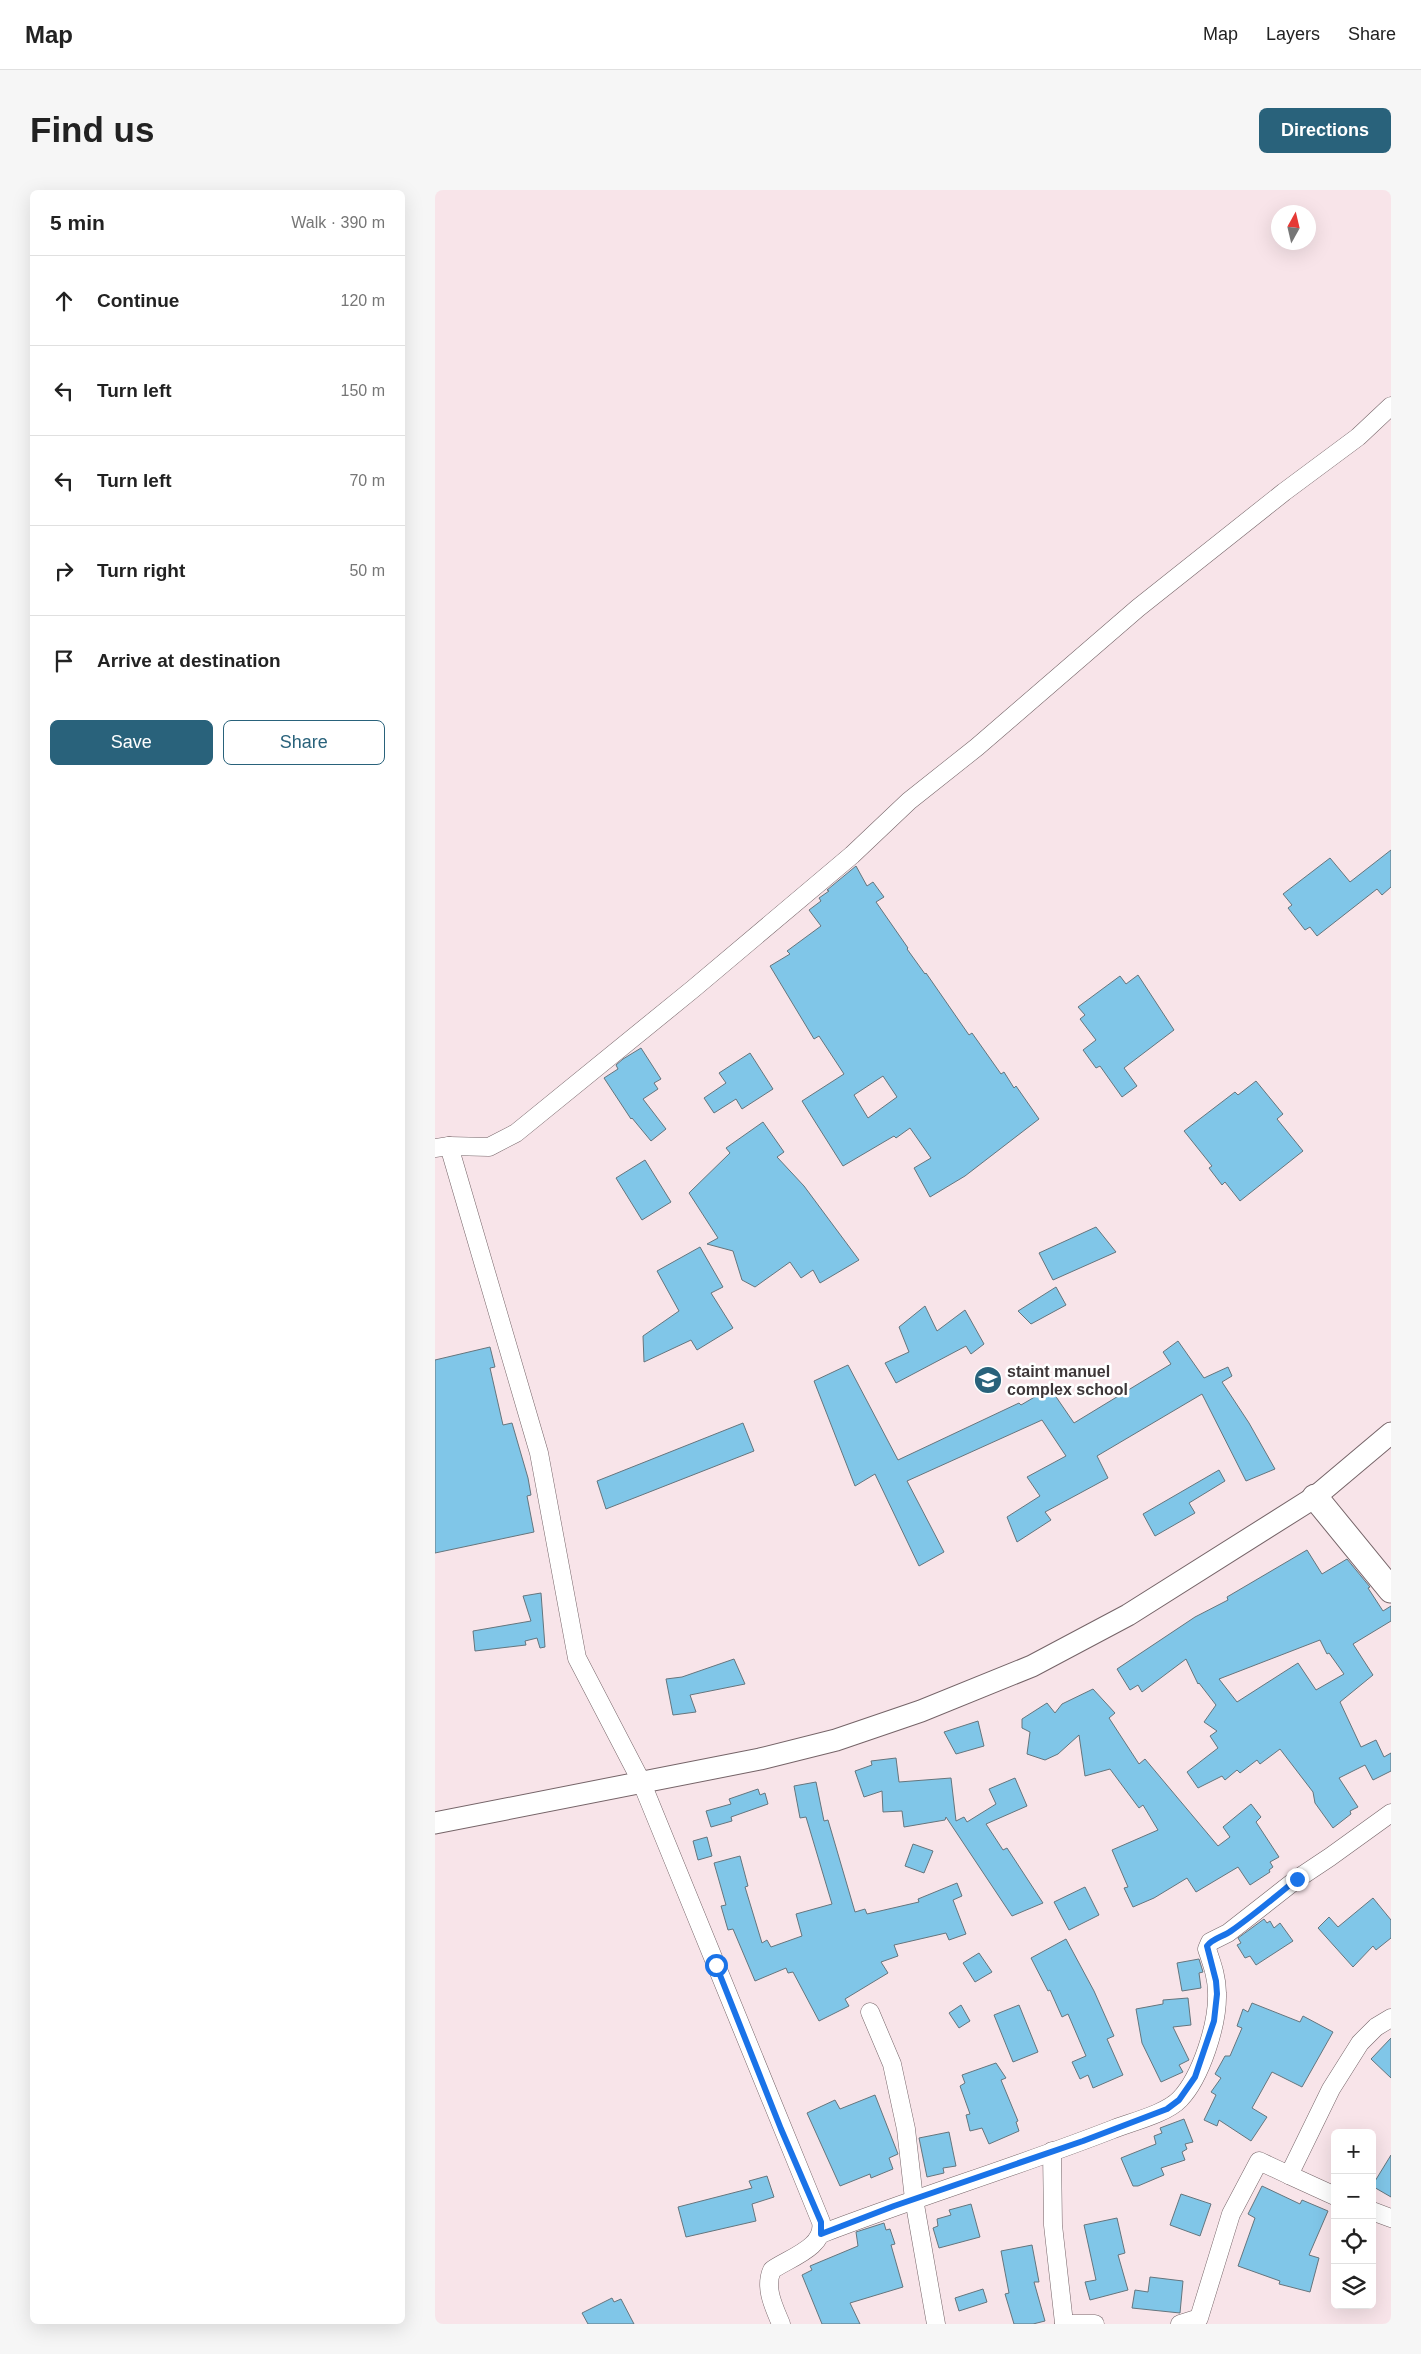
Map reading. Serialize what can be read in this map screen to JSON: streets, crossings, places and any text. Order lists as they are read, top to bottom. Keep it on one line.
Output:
{"places":{"school or university":["staint manuel complex school"]},"north":"top","page":{"header":"Map","nav":["Map","Layers","Share"],"buttons":["Directions",["Save","Share"]],"title":"Find us","heading":["5 min","Walk · 390 m"],"list":[["Continue","120 m"],["Turn left","150 m"],["Turn left","70 m"],["Turn right","50 m"],"Arrive at destination"],"map_buttons":["+","−"]}}
